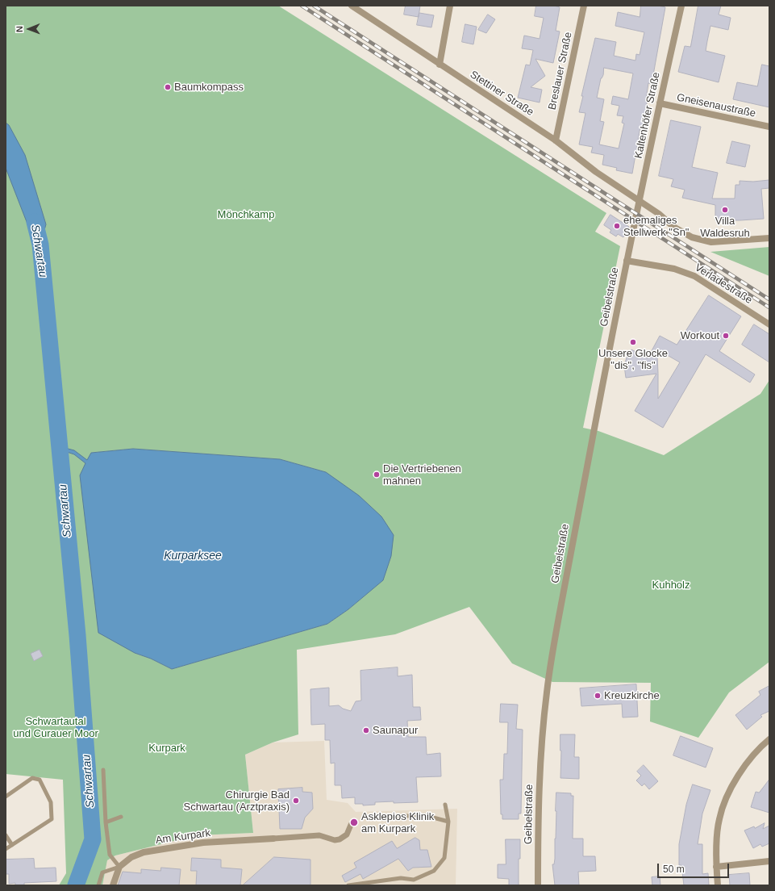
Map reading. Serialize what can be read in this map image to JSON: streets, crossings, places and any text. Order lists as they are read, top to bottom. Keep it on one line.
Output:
{"streets":{"street":["Breslauer Straße","Stettiner Straße","Gneisenaustraße","Kaltenhöfer Straße","Verladestraße","Geibelstraße","Am Kurpark"]},"crossings":[["Breslauer Straße","Stettiner Straße"],["Stettiner Straße","Kaltenhöfer Straße"],["Gneisenaustraße","Kaltenhöfer Straße"],["Kaltenhöfer Straße","Geibelstraße"],["Verladestraße","Geibelstraße"]],"water":["Schwartau","Kurparksee"],"parks":["Mönchkamp","Kuhholz","Schwartautal und Curauer Moor","Kurpark"],"places":["Baumkompass","Villa Waldesruh","ehemaliges Stellwerk \"Sn\"","Workout","Unsere Glocke \"dis\", \"fis\"","Die Vertriebenen mahnen","Kreuzkirche","Saunapur","Chirurgie Bad Schwartau (Arztpraxis)","Asklepios Klinik am Kurpark"],"scale_bar":"50 m","north":"left"}
